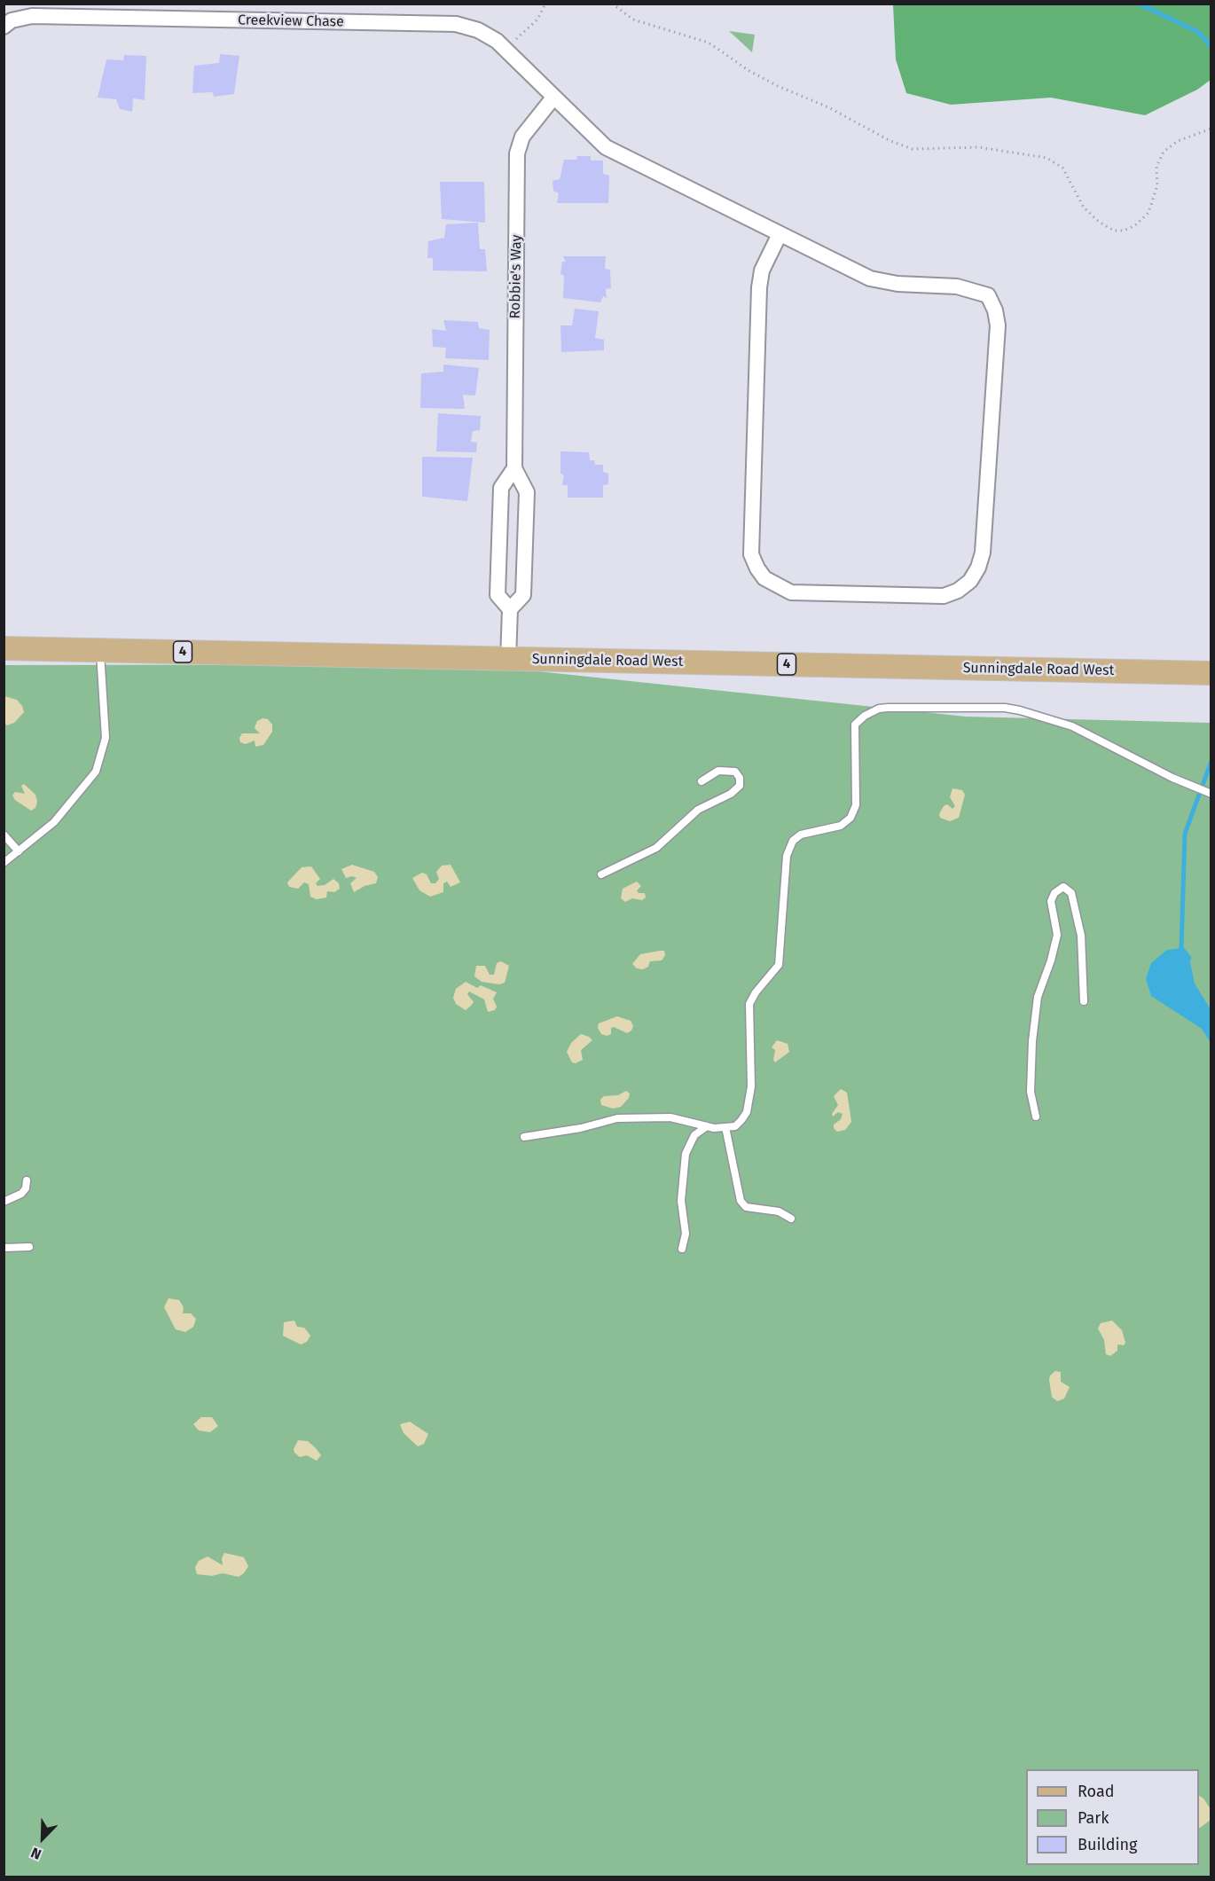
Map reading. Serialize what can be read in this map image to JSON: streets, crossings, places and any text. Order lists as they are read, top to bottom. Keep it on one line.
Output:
{"streets":{"main road":["4","Sunningdale Road West"],"street":["Creekview Chase","Robbie's Way"]},"crossings":[["Creekview Chase","Robbie's Way"]],"legend":["Road","Park","Building"],"north":"bottom left"}
